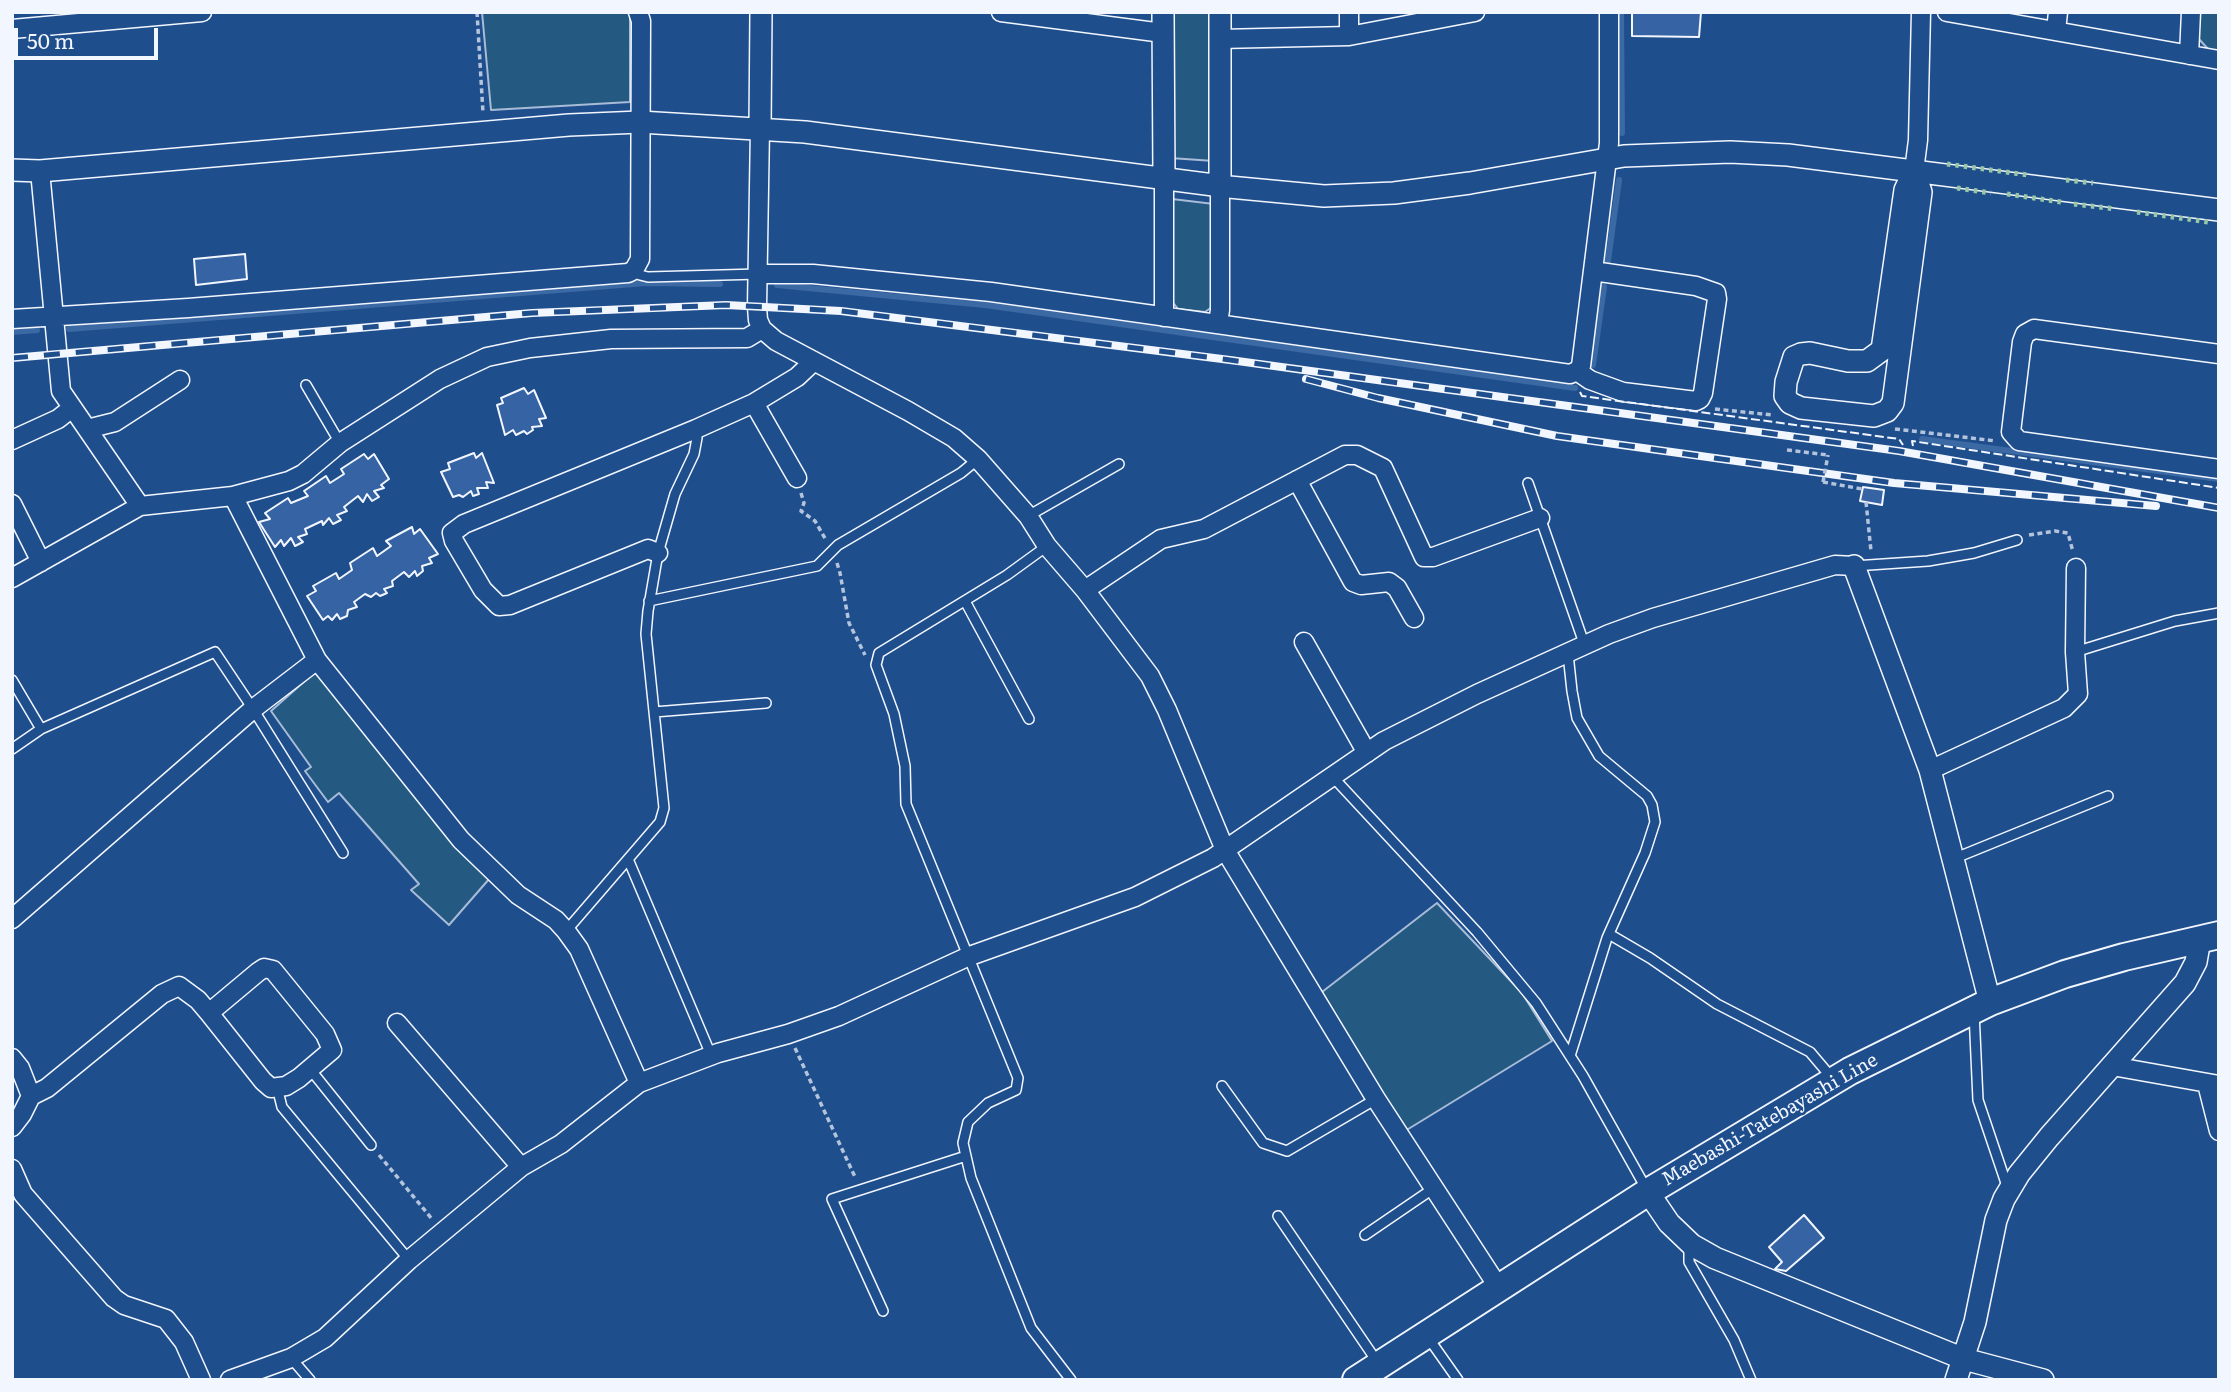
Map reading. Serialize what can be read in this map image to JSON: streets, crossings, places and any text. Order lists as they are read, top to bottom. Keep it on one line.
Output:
{"streets":{"main road":["Maebashi-Tatebayashi Line"]},"scale_bar":"50 m"}
